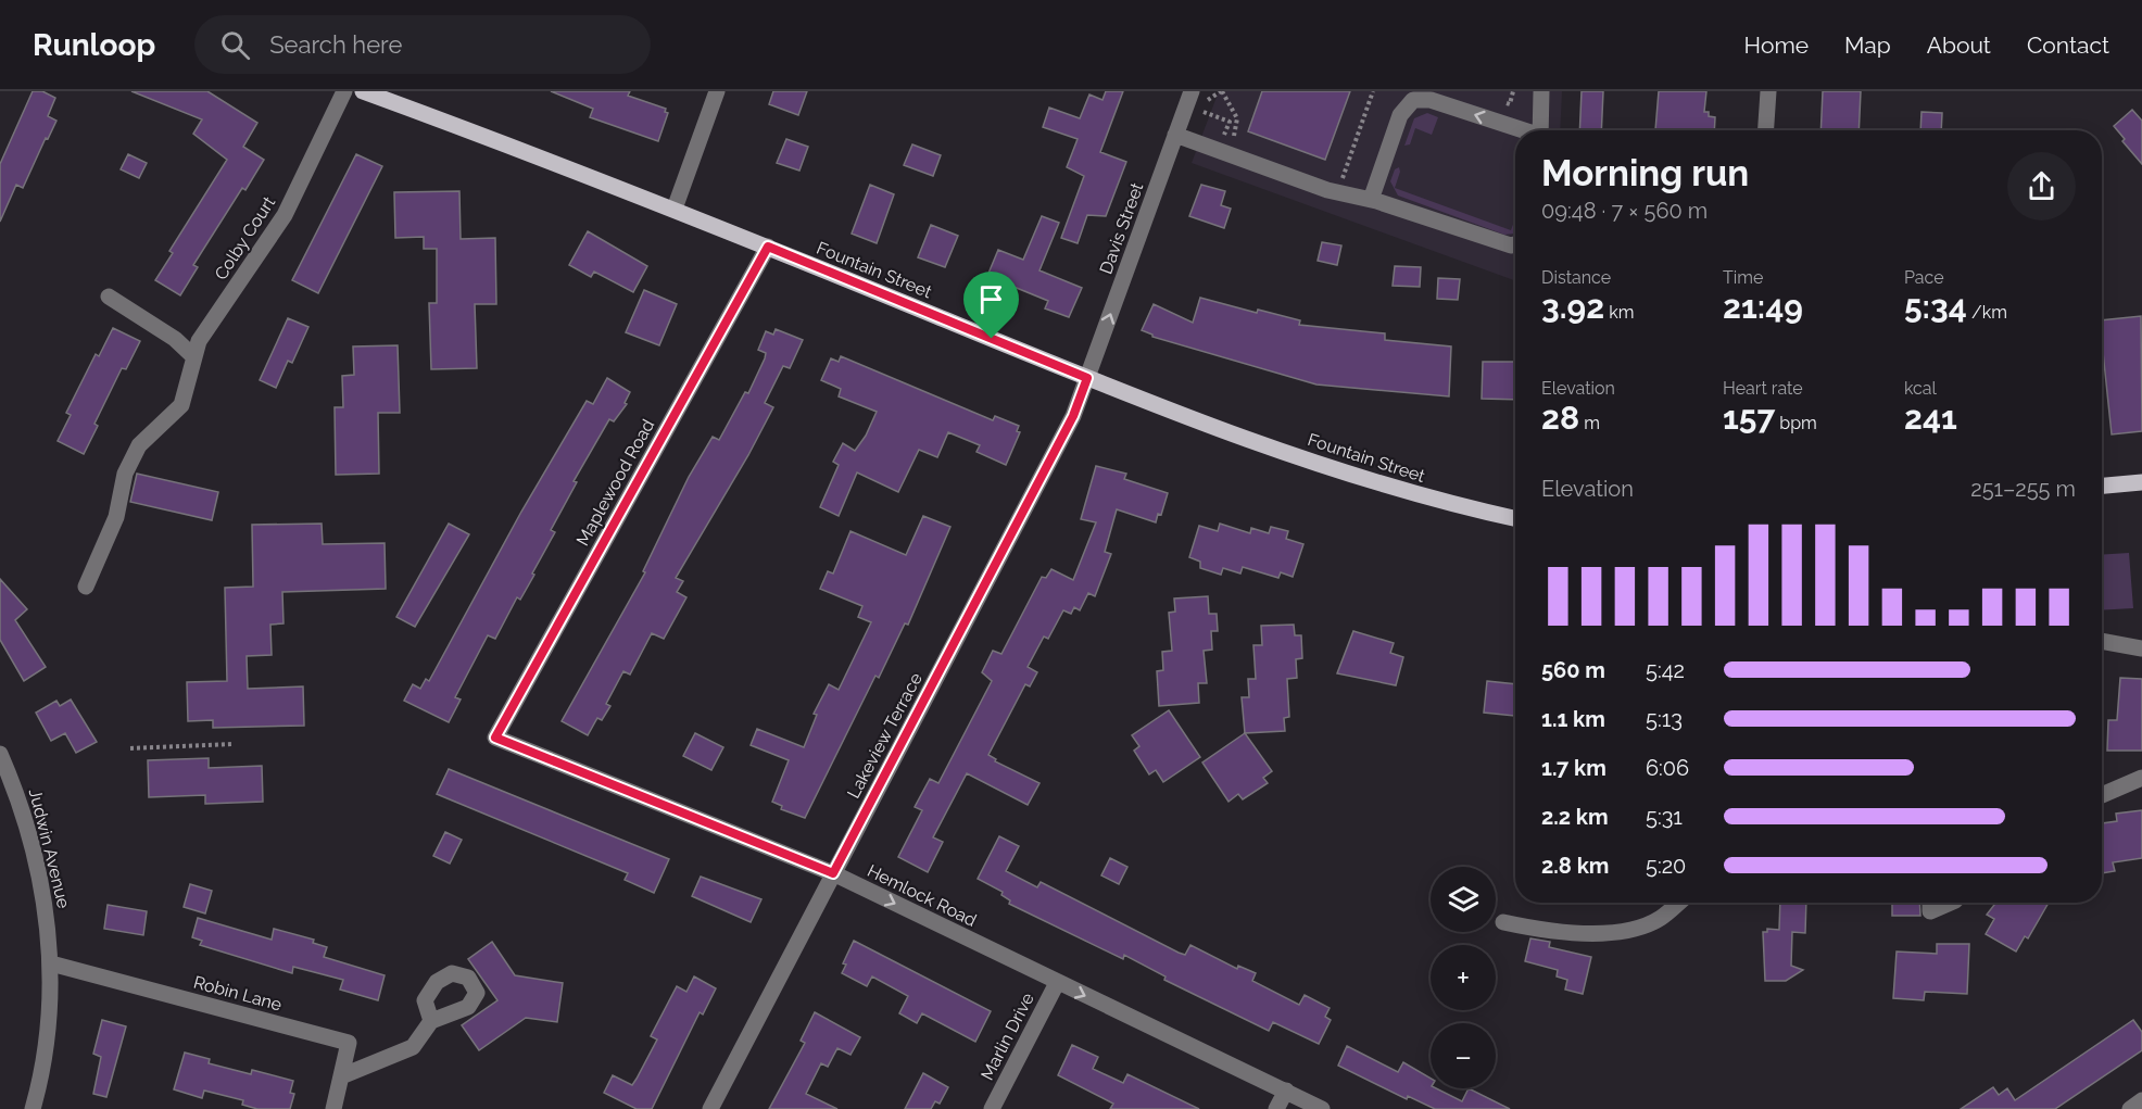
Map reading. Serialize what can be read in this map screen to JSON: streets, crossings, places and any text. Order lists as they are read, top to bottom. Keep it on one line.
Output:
{"streets":{"main road":["Fountain Street"],"street":["Davis Street","Colby Court","Maplewood Road","Lakeview Terrace","Judwin Avenue","Hemlock Road","Robin Lane","Marlin Drive"]},"crossings":[["Davis Street","Fountain Street"],["Davis Street","Lakeview Terrace"],["Fountain Street","Maplewood Road"],["Fountain Street","Lakeview Terrace"],["Maplewood Road","Hemlock Road"],["Lakeview Terrace","Hemlock Road"],["Judwin Avenue","Robin Lane"],["Hemlock Road","Marlin Drive"]],"one_way":["Davis Street","Hemlock Road"],"page":{"header":"Runloop","search":"Search here","nav":["Home","Map","About","Contact"],"heading":["Morning run","09:48 · 7 × 560 m"],"stats":[["Distance","3.92 km"],["Time","21:49"],["Pace","5:34 /km"],["Elevation","28 m"],["Heart rate","157 bpm"],["kcal","241"]],"chart":["Elevation","251–255 m"],"list":[{"name":"560 m","note":"5:42"},{"name":"1.1 km","note":"5:13"},{"name":"1.7 km","note":"6:06"},{"name":"2.2 km","note":"5:31"},{"name":"2.8 km","note":"5:20"}],"map_buttons":["+","−"]}}
